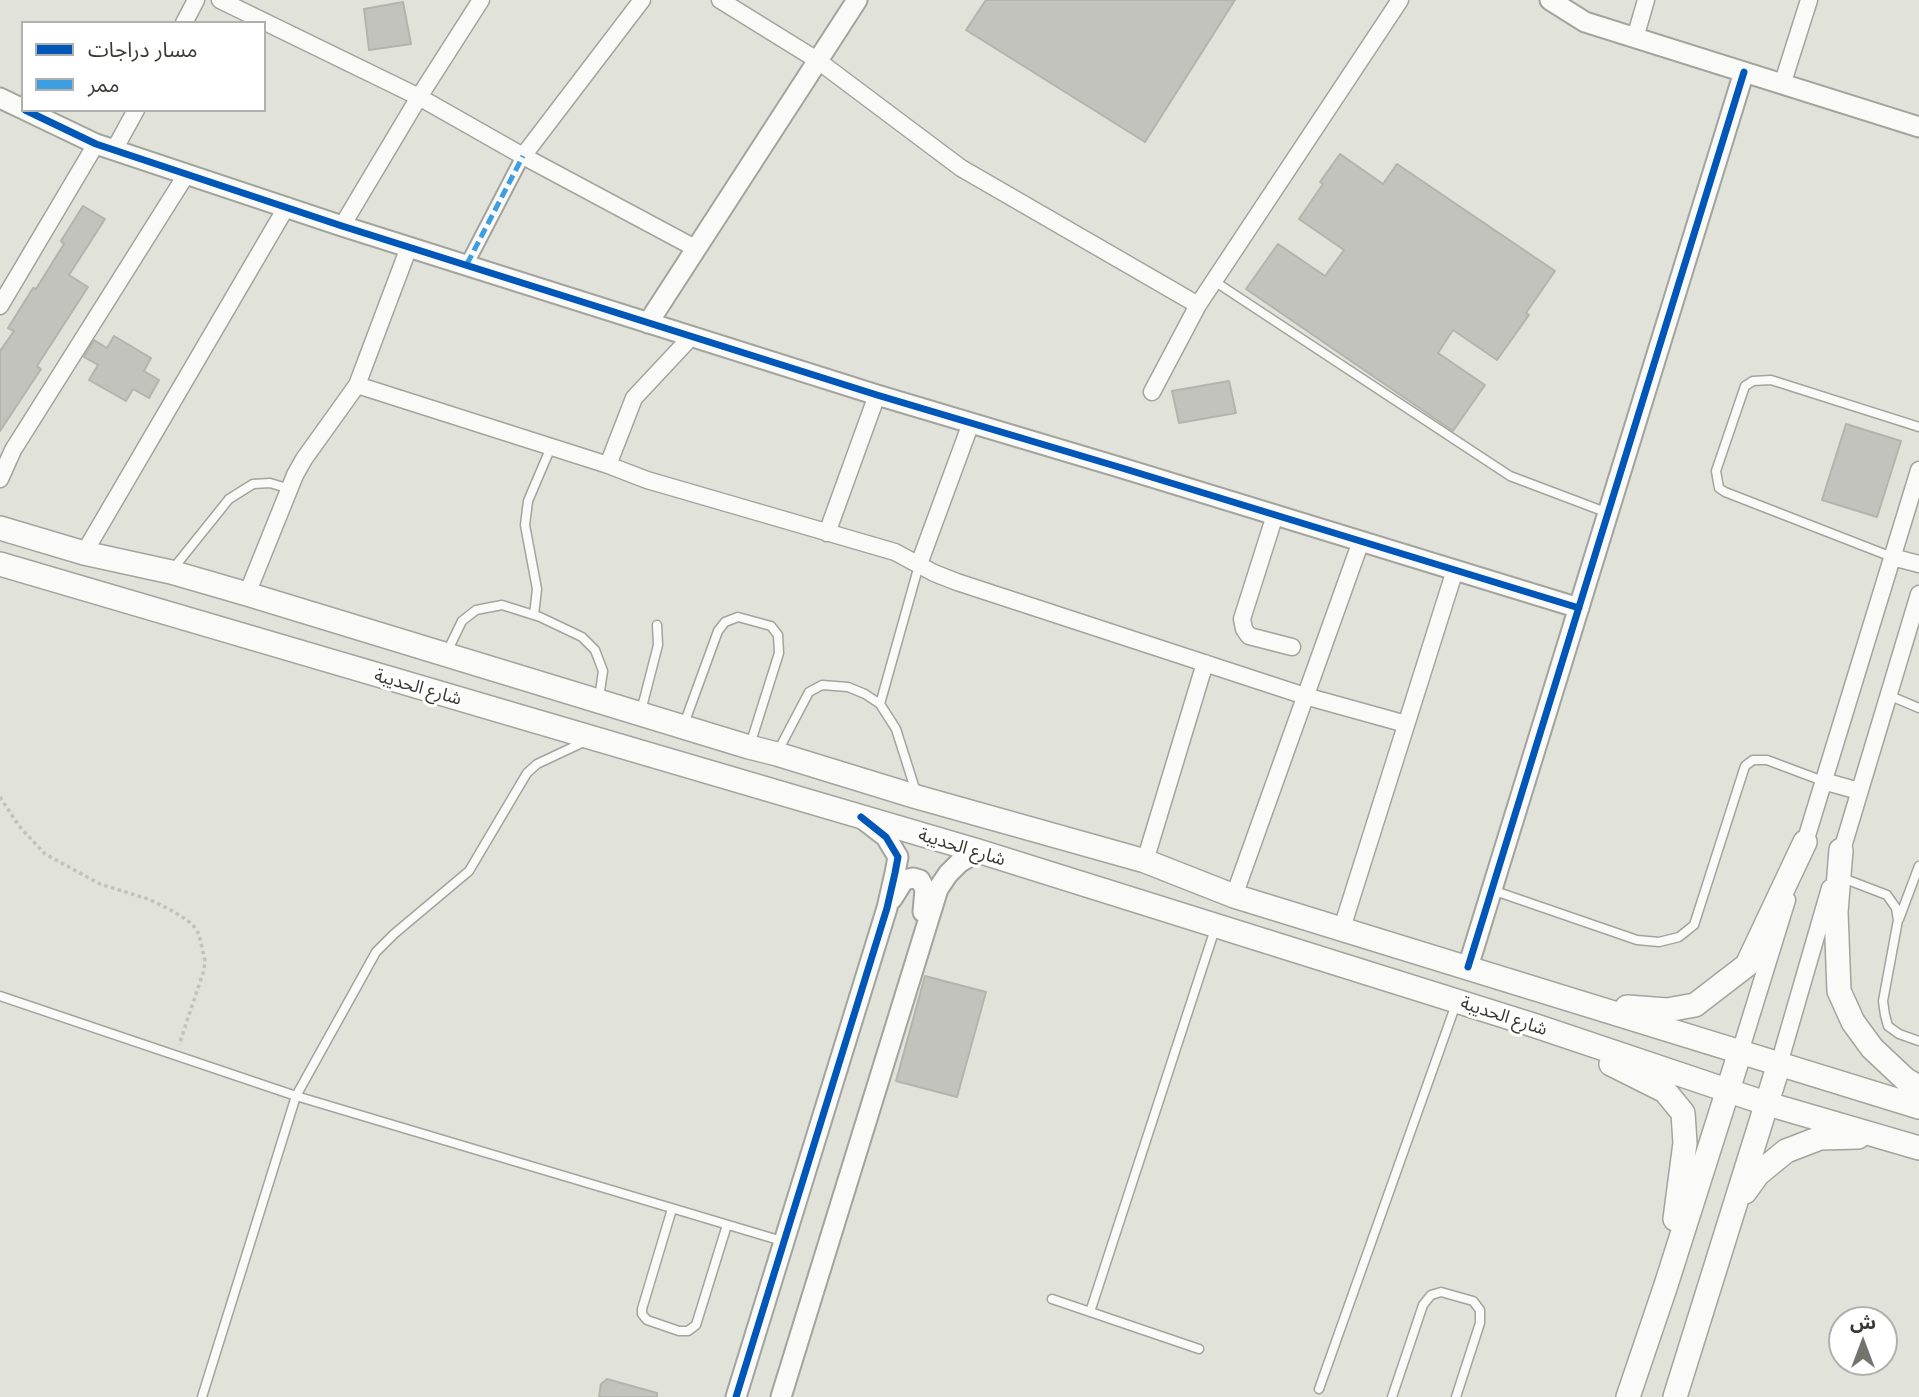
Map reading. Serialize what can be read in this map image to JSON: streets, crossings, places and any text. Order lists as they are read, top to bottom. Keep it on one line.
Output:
{"streets":{"main road":["شارع الحديبة"]},"legend":["مسار دراجات","ممر"],"north":"top"}
